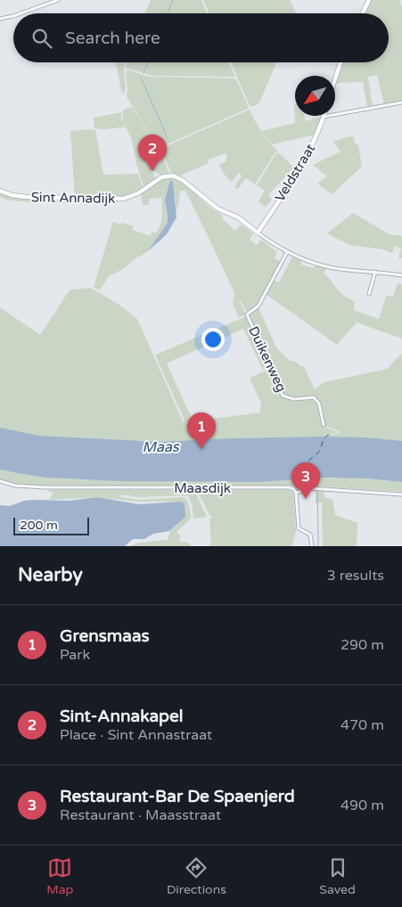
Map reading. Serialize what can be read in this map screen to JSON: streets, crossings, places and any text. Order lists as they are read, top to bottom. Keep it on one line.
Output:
{"streets":{"street":["Veldstraat","Sint Annadijk","Duikenweg","Maasdijk"]},"crossings":[["Veldstraat","Sint Annadijk"]],"water":["Maas"],"scale_bar":"200 m","north":"bottom left","page":{"search":"Search here","pins":["2","1","3"],"scale":"200 m","heading":["Nearby","3 results"],"list":[{"mark":"1","name":"Grensmaas","note":"Park","value":"290 m"},{"mark":"2","name":"Sint-Annakapel","note":"Place · Sint Annastraat","value":"470 m"},{"mark":"3","name":"Restaurant-Bar De Spaenjerd","note":"Restaurant · Maasstraat","value":"490 m"}],"nav":["Map","Directions","Saved"]}}
